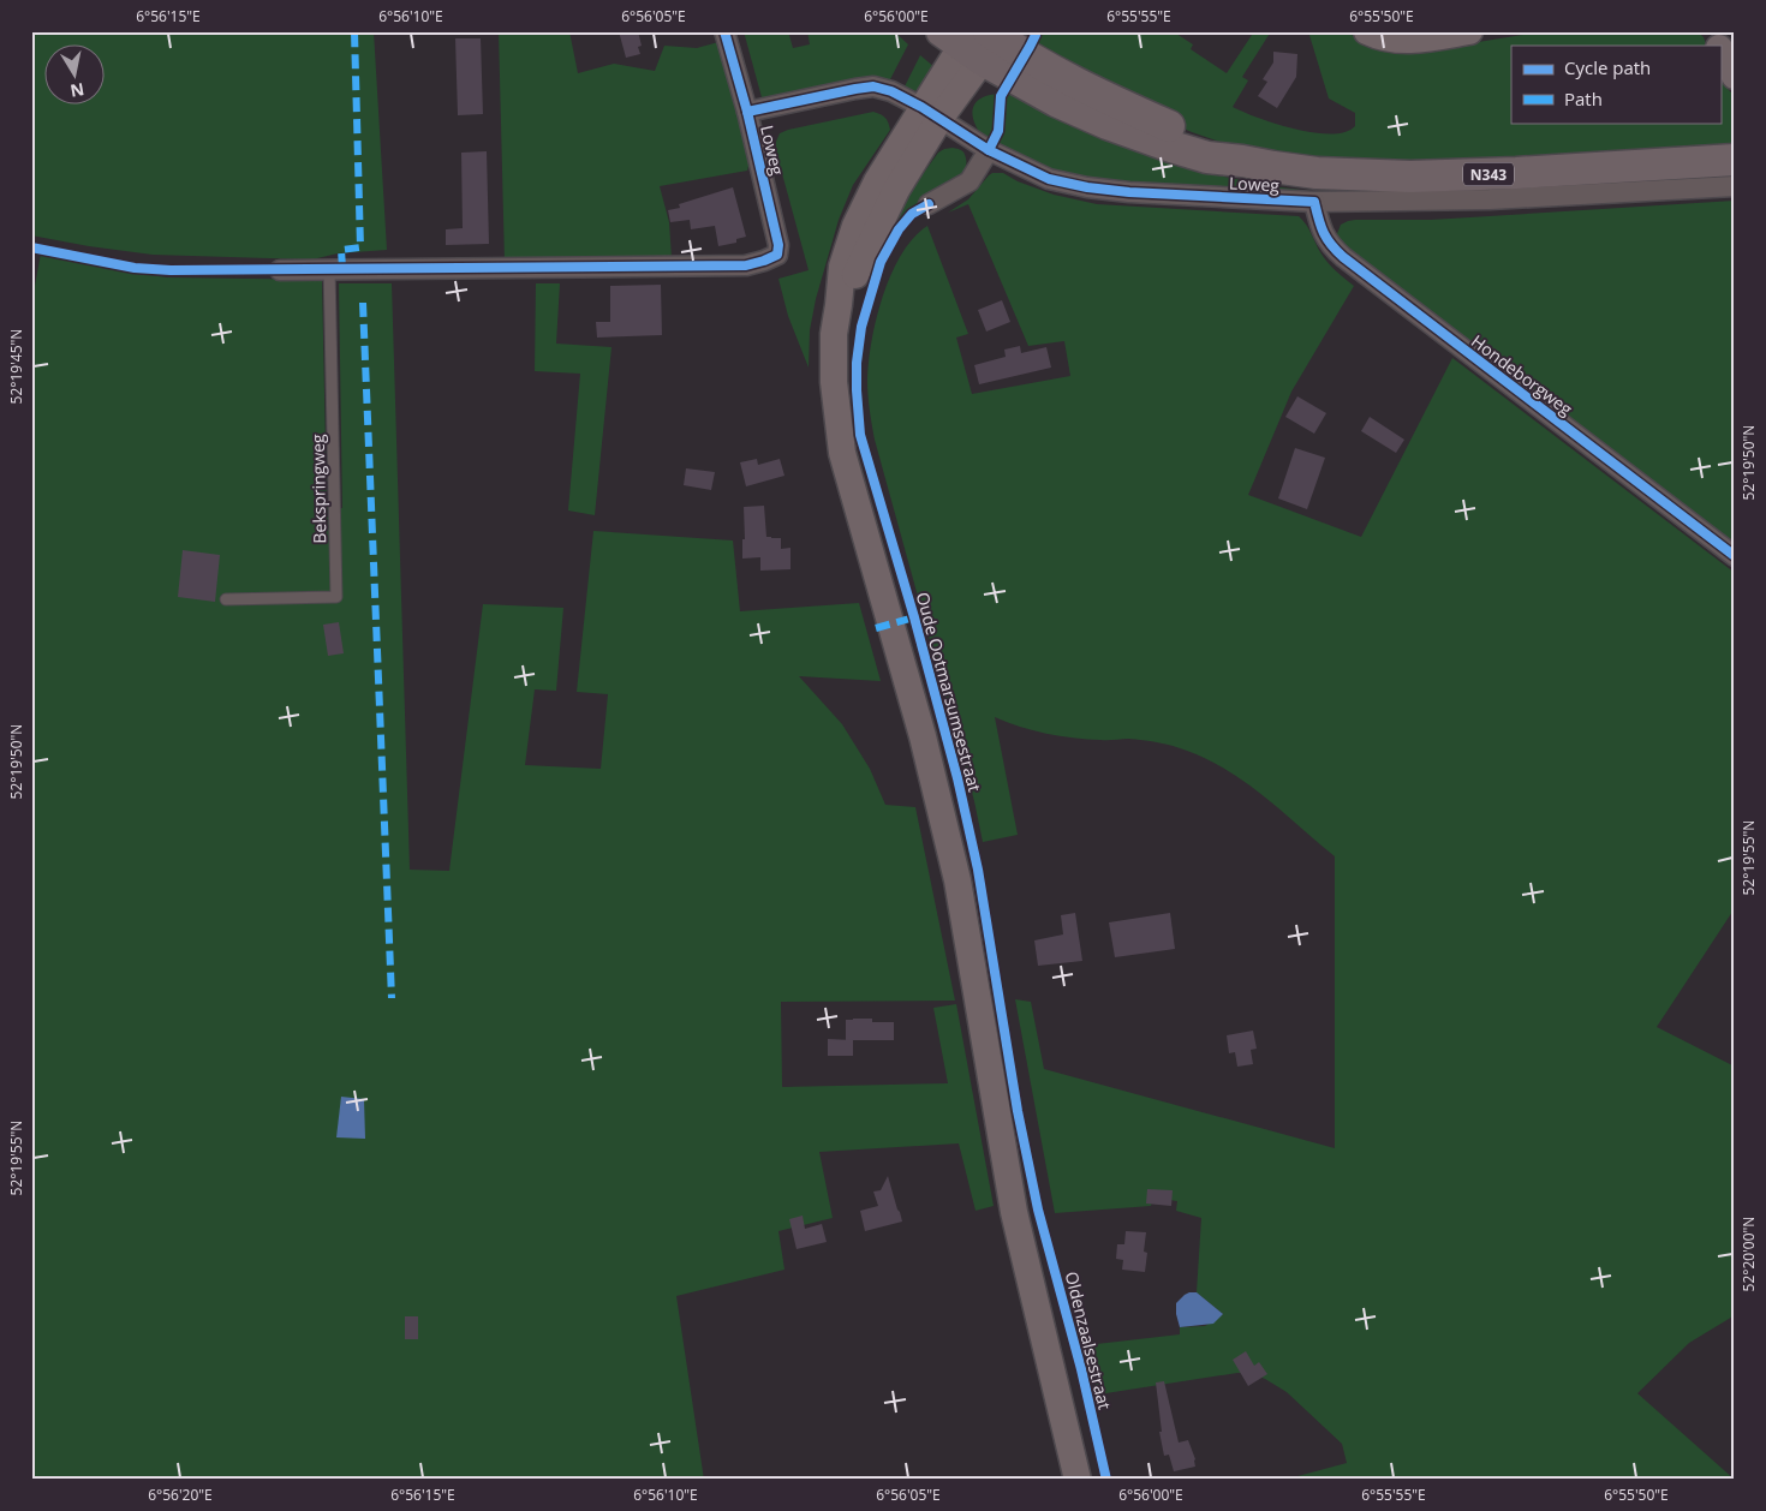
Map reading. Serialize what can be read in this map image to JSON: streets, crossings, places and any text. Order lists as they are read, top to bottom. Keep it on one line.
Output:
{"streets":{"main road":["N343"],"street":["Loweg","Hondeborgweg"],"lane":["Bekspringweg"],"cycle path":["Oude Ootmarsumsestraat"]},"crossings":[["Loweg","Hondeborgweg"],["Loweg","Bekspringweg"]],"legend":["Cycle path","Path"],"north":"bottom","coordinates":["6°56'15\"E","6°56'10\"E","6°56'05\"E","6°56'00\"E","6°55'55\"E","6°55'50\"E","52°19'45\"N","52°19'50\"N","52°19'55\"N","52°20'00\"N","6°56'20\"E"]}
